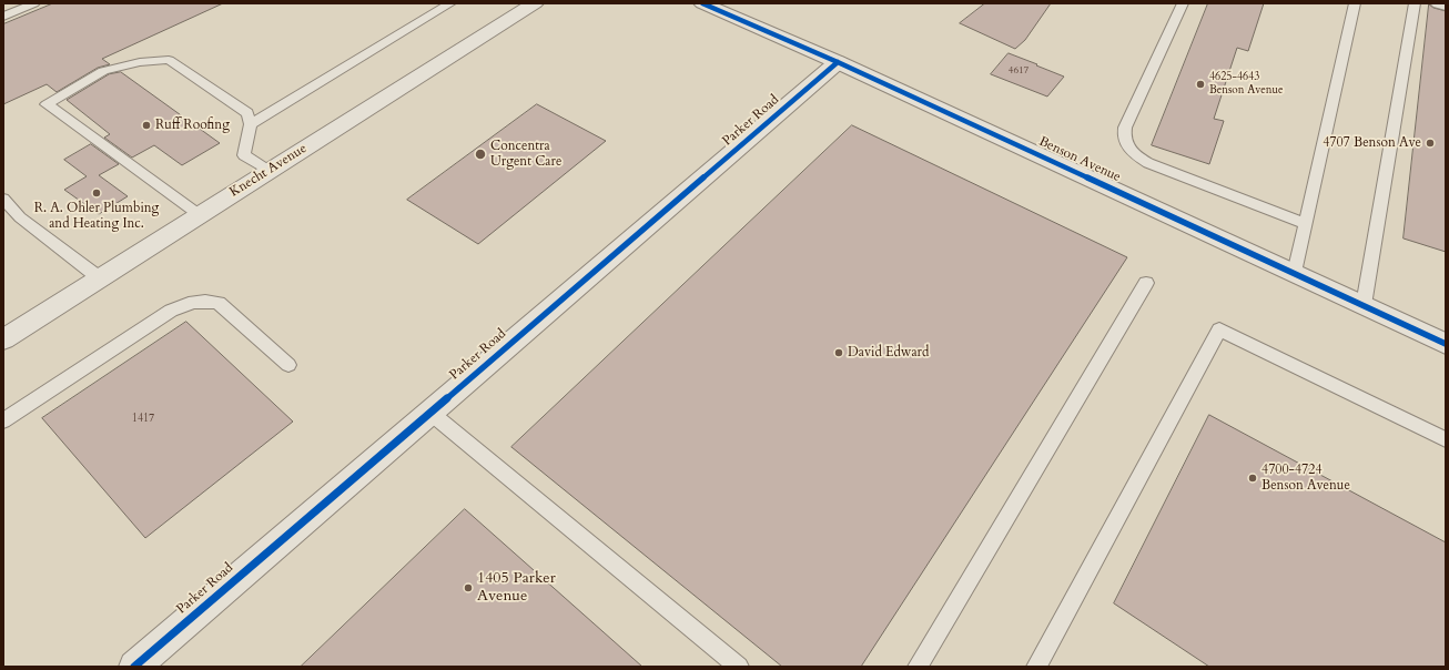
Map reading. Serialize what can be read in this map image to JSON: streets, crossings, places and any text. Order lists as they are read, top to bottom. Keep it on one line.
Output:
{"streets":{"street":["Parker Road","Benson Avenue","Knecht Avenue"]},"crossings":[["Parker Road","Benson Avenue"]],"places":["4625-4643 Benson Avenue","Ruff Roofing","4707 Benson Ave","Concentra Urgent Care","R. A. Ohler Plumbing and Heating Inc.","David Edward","4700-4724 Benson Avenue","1405 Parker Avenue"],"house_numbers":["4617","1417"]}
